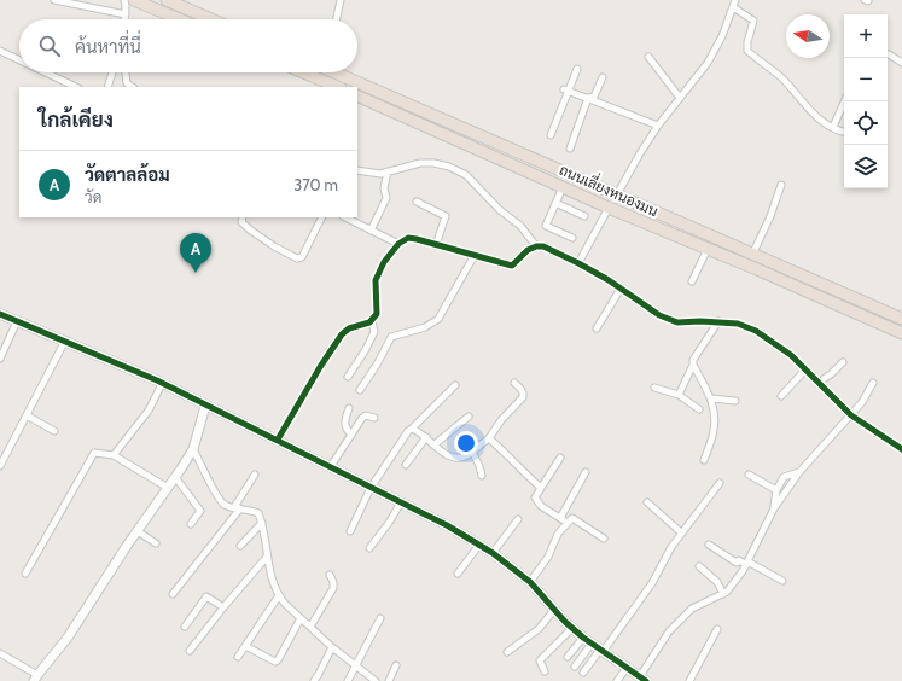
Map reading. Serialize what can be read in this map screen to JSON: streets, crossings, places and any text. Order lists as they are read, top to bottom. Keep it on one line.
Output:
{"streets":{"highway":["ถนนเลี่ยงหนองมน"]},"north":"left","page":{"map_buttons":["+","−"],"search":"ค้นหาที่นี่","heading":"ใกล้เคียง","list":[{"mark":"A","name":"วัดตาลล้อม","note":"วัด","value":"370 m"}],"pins":"A"}}
